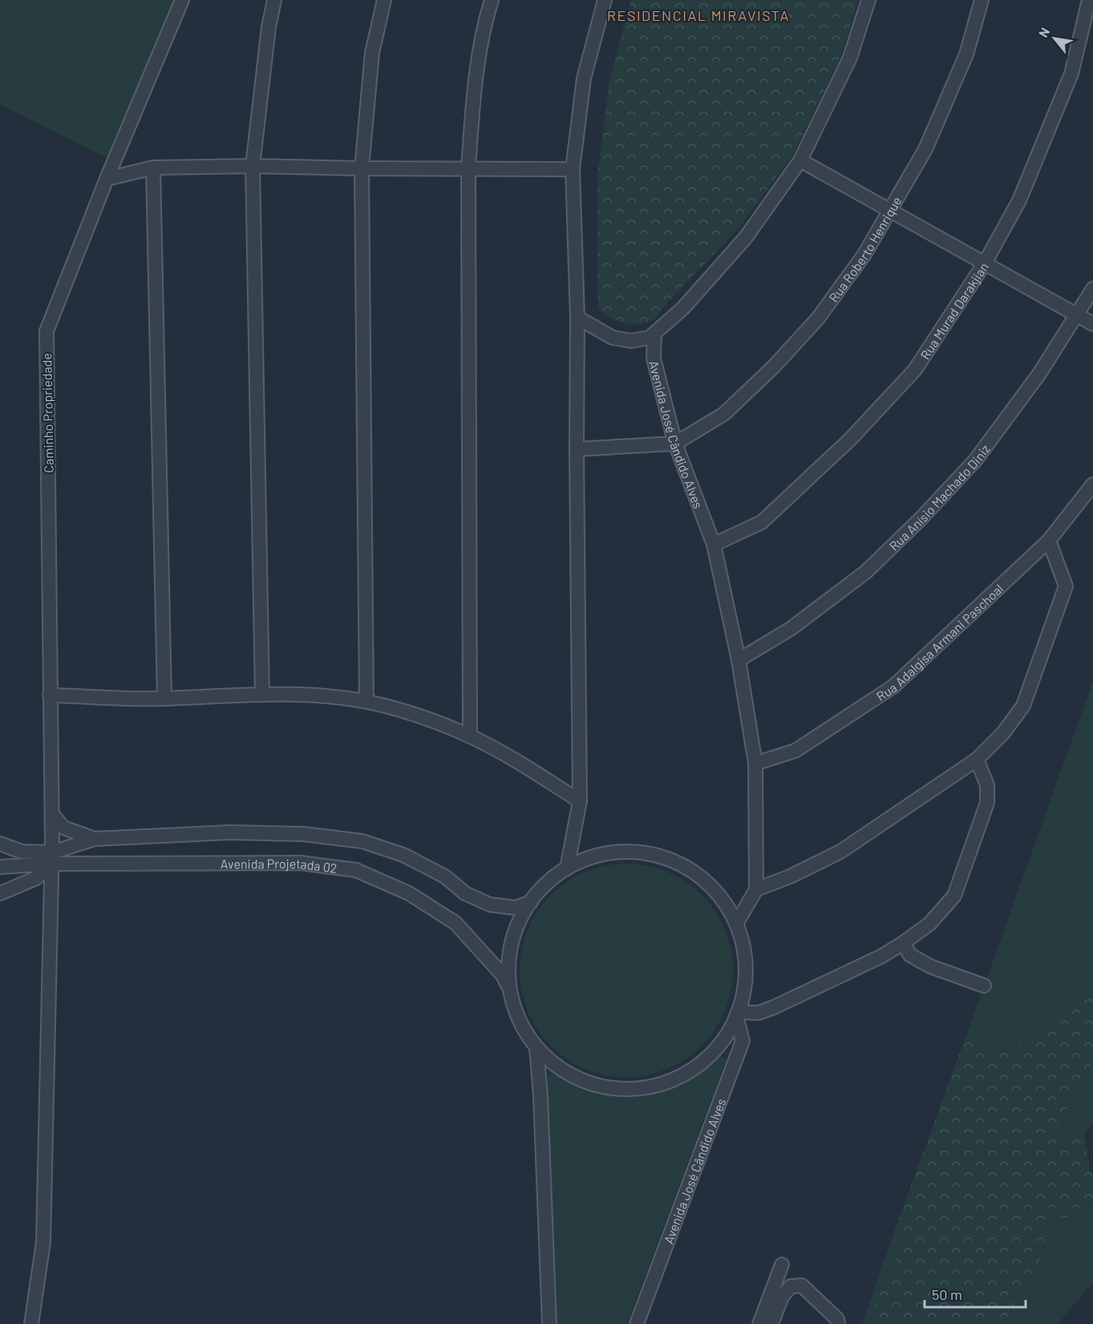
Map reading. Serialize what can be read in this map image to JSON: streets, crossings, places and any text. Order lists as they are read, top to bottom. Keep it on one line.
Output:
{"streets":{"street":["Rua Roberto Henrique","Rua Murad Darakjian","Caminho Propriedade","Avenida José Cândido Alves","Rua Anísio Machado Diniz","Rua Adalgisa Armani Paschoal","Avenida Projetada 02"]},"crossings":[["Rua Roberto Henrique","Avenida José Cândido Alves"],["Rua Murad Darakjian","Avenida José Cândido Alves"],["Caminho Propriedade","Avenida Projetada 02"],["Avenida José Cândido Alves","Rua Anísio Machado Diniz"],["Avenida José Cândido Alves","Rua Adalgisa Armani Paschoal"]],"districts":["RESIDENCIAL MIRAVISTA"],"scale_bar":"50 m","north":"top left"}
